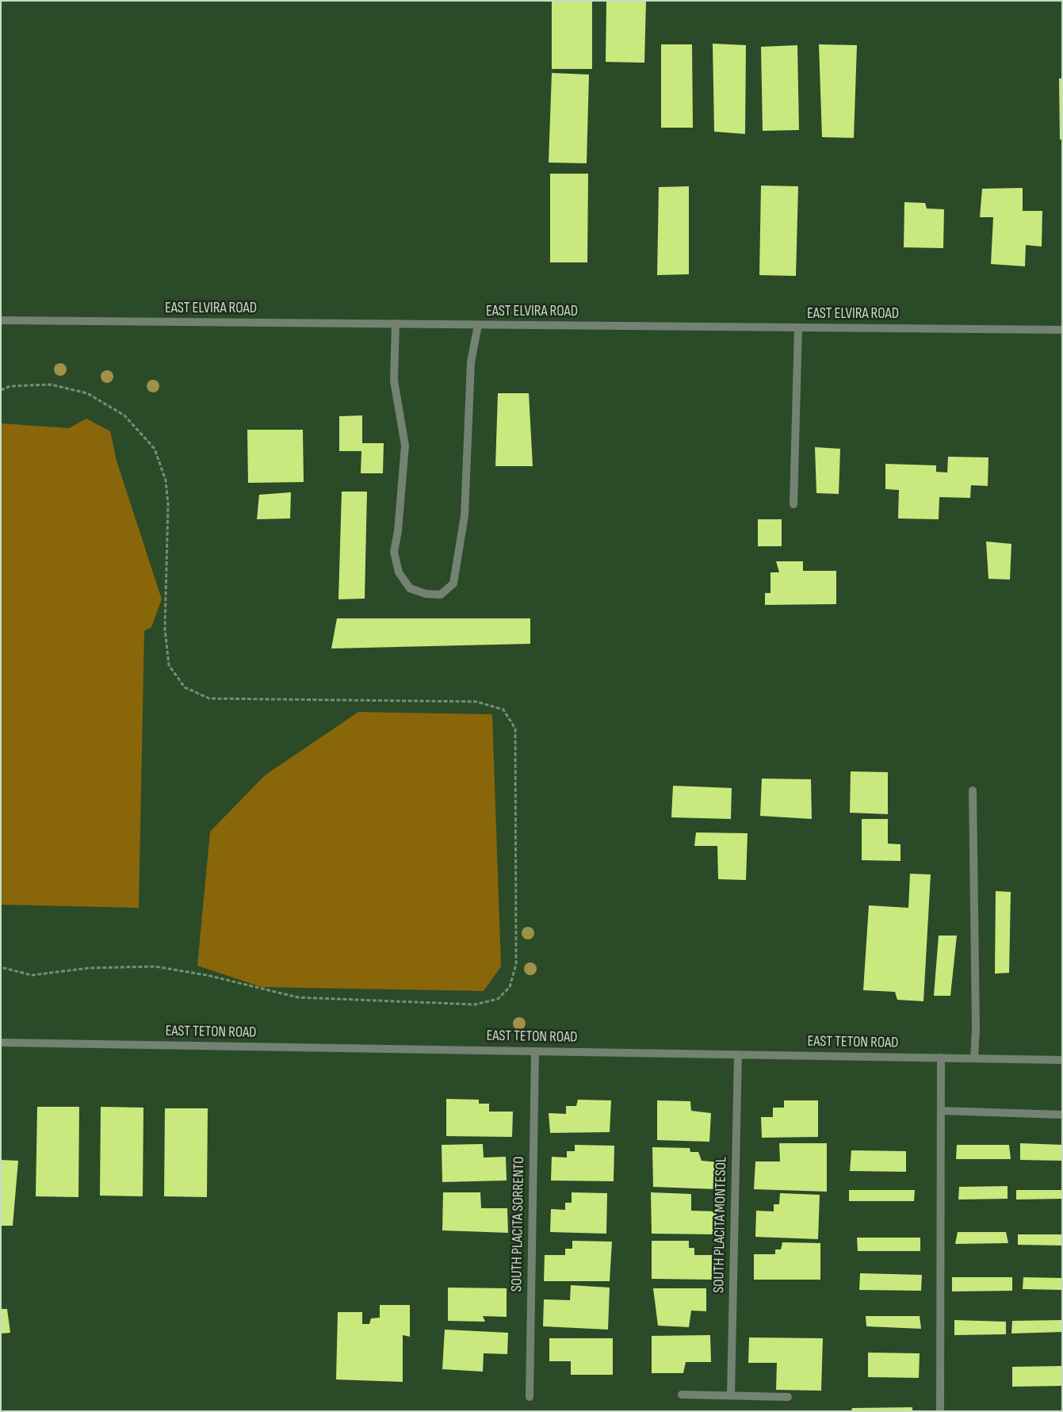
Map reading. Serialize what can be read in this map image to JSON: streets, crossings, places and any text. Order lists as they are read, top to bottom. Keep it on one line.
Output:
{"streets":{"street":["EAST ELVIRA ROAD","EAST TETON ROAD","SOUTH PLACITA SORRENTO","SOUTH PLACITA MONTESOL"]},"crossings":[["EAST TETON ROAD","SOUTH PLACITA SORRENTO"],["EAST TETON ROAD","SOUTH PLACITA MONTESOL"]]}
